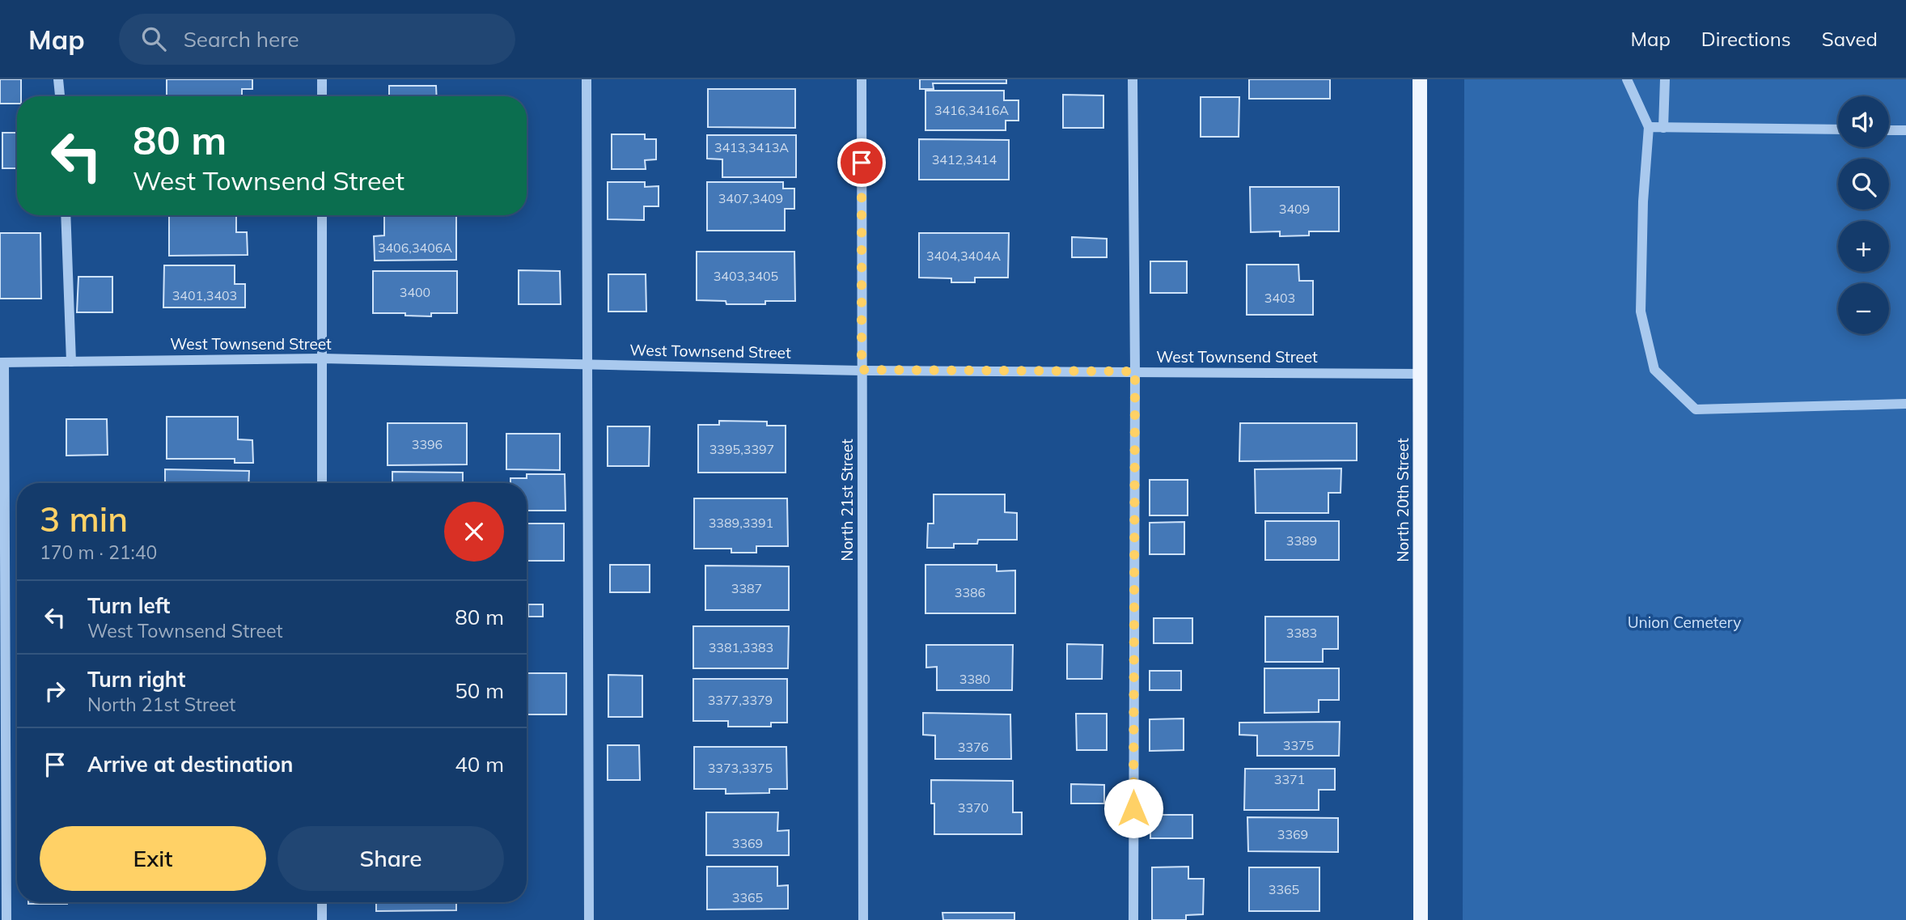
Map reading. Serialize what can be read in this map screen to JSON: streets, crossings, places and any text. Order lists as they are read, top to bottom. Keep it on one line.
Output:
{"streets":{"main road":["North 20th Street"],"street":["West Townsend Street","North 21st Street"]},"crossings":[["West Townsend Street","North 21st Street"],["West Townsend Street","North 20th Street"]],"parks":["Union Cemetery"],"house_numbers":["3416,3416A","3413,3413A","3412,3414","3407,3409","3409","3406,3406A","3404,3404A","3403,3405","3400","3401,3403","3403","3396","3395,3397","3389,3391","3389","3387","3386","3383","3381,3383","3380","3377,3379","3375","3376","3373,3375","3371","3370","3369","3369","3365","3365"],"page":{"header":"Map","search":"Search here","nav":["Map","Directions","Saved"],"map_buttons":["+","−"],"turn":["80 m","West Townsend Street"],"heading":["3 min","170 m · 21:40"],"list":[{"name":"Turn left","note":"West Townsend Street","value":"80 m"},{"name":"Turn right","note":"North 21st Street","value":"50 m"},{"name":"Arrive at destination","value":"40 m"}],"buttons":["Exit","Share"]}}
